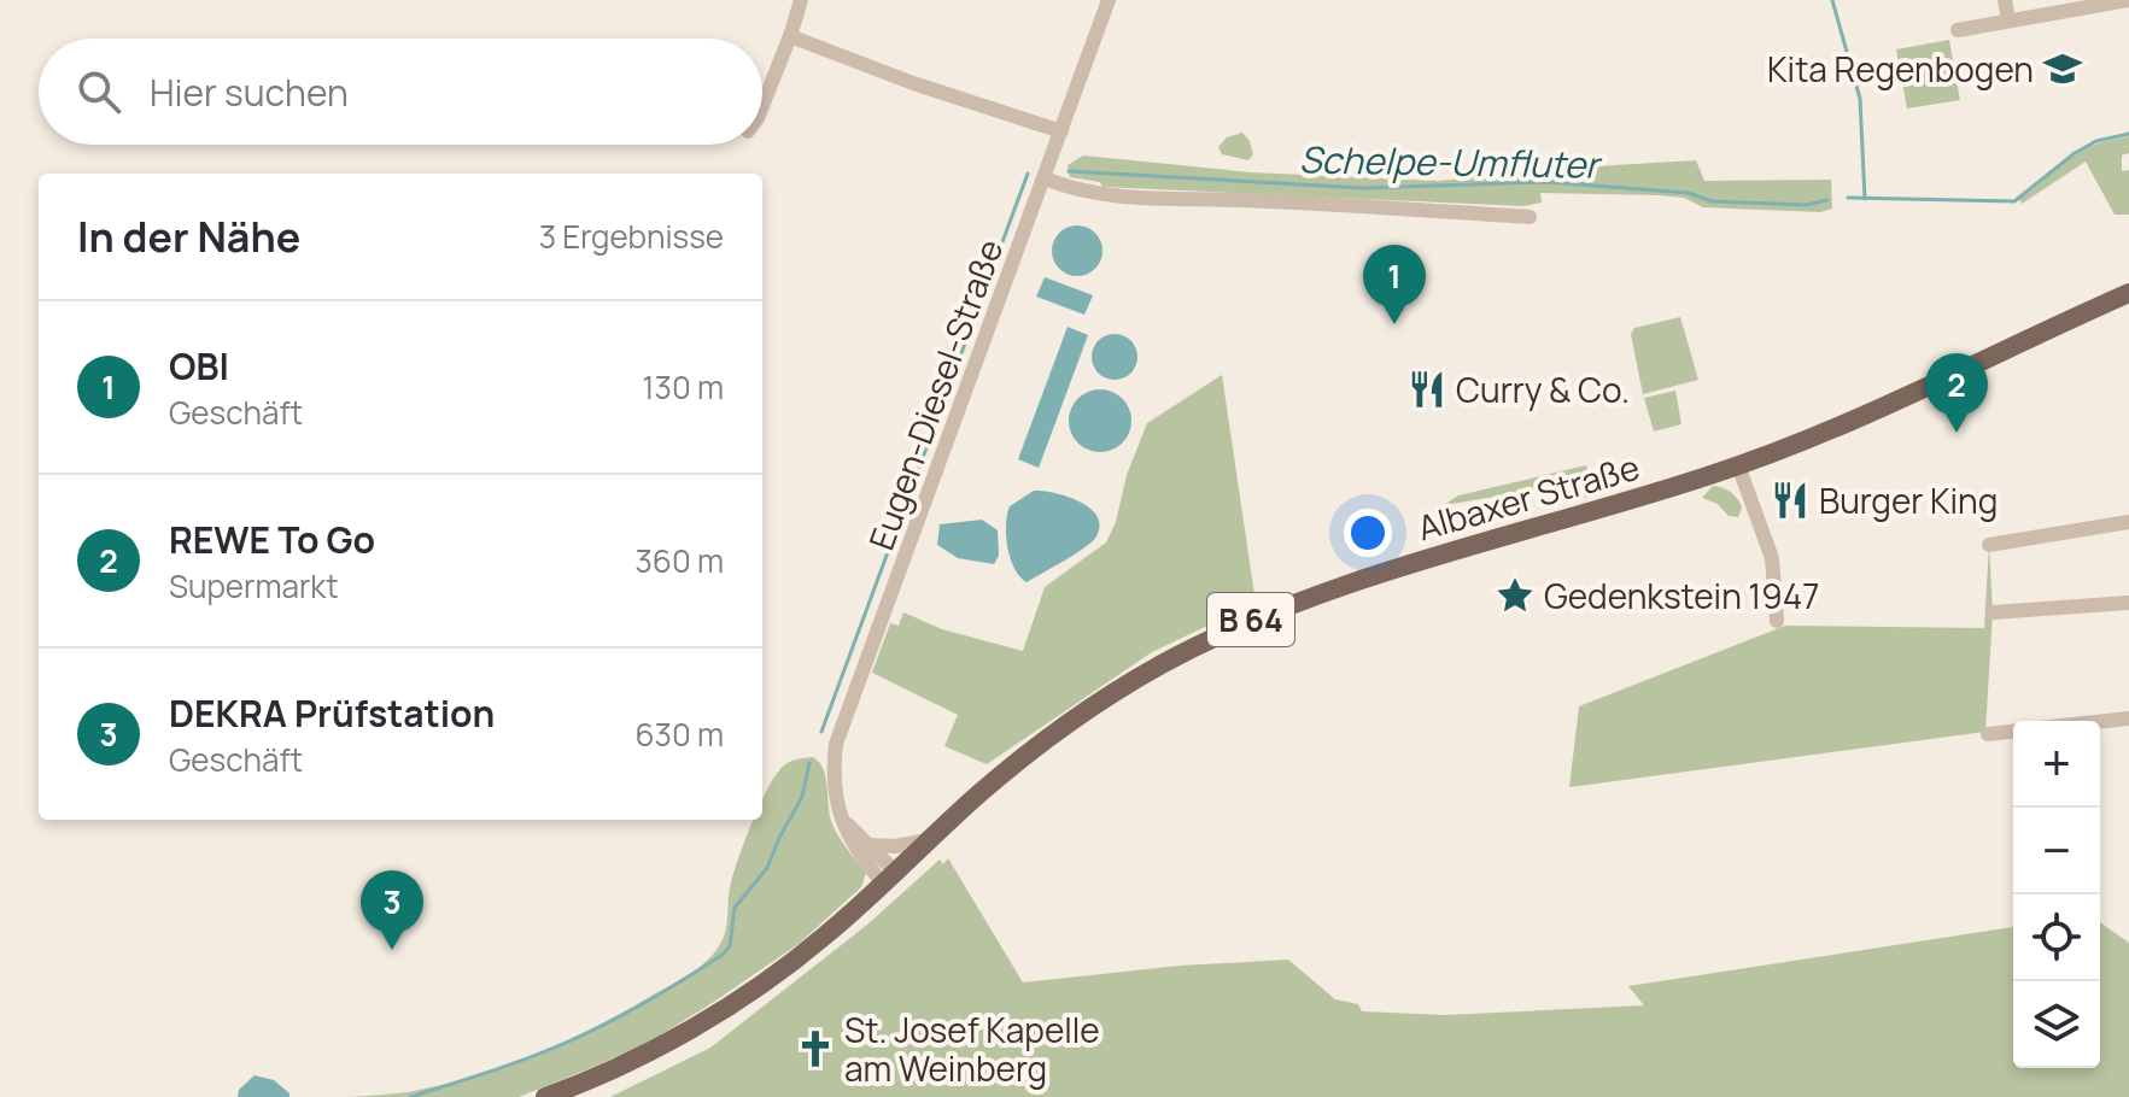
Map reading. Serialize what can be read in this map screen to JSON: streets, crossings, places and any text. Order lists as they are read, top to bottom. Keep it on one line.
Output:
{"streets":{"main road":["Albaxer Straße","B 64"],"street":["Eugen-Diesel-Straße"]},"crossings":[["Eugen-Diesel-Straße","Albaxer Straße"]],"water":["Schelpe-Umfluter"],"places":{"school or university":["Kita Regenbogen"],"restaurant":["Curry & Co.","Burger King"],"place":["Gedenkstein 1947"],"church":["St. Josef Kapelle am Weinberg"]},"page":{"search":"Hier suchen","heading":["In der Nähe","3 Ergebnisse"],"pins":["1","2","3"],"list":[{"mark":"1","name":"OBI","note":"Geschäft","value":"130 m"},{"mark":"2","name":"REWE To Go","note":"Supermarkt","value":"360 m"},{"mark":"3","name":"DEKRA Prüfstation","note":"Geschäft","value":"630 m"}],"map_buttons":["+","−"]}}
